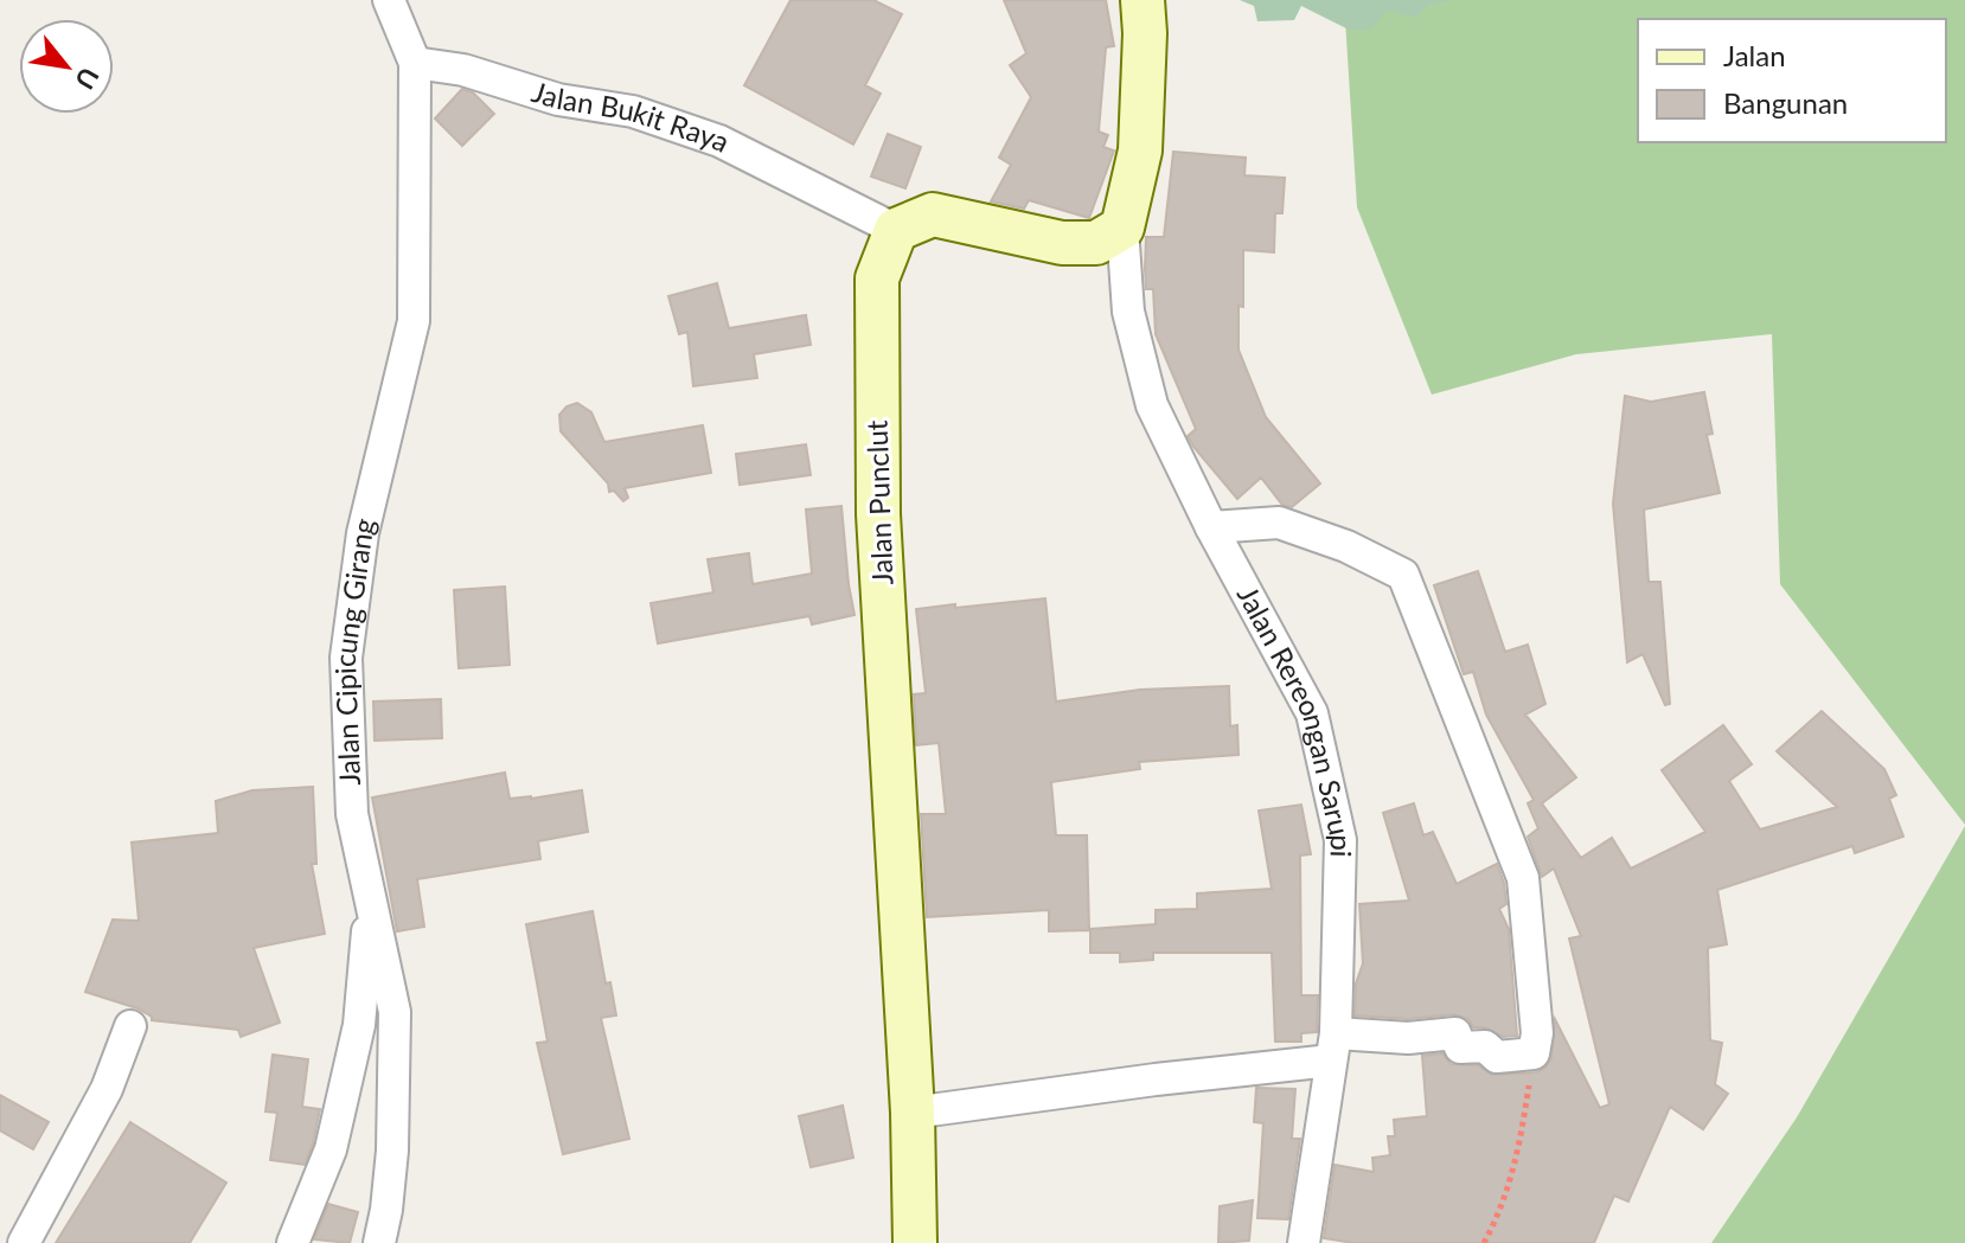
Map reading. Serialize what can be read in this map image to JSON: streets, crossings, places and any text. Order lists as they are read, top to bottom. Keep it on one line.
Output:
{"streets":{"main road":["Jalan Punclut"],"street":["Jalan Bukit Raya","Jalan Cipicung Girang","Jalan Rereongan Sarupi"]},"crossings":[["Jalan Bukit Raya","Jalan Punclut"],["Jalan Bukit Raya","Jalan Cipicung Girang"]],"legend":["Jalan","Bangunan"],"north":"bottom right"}
